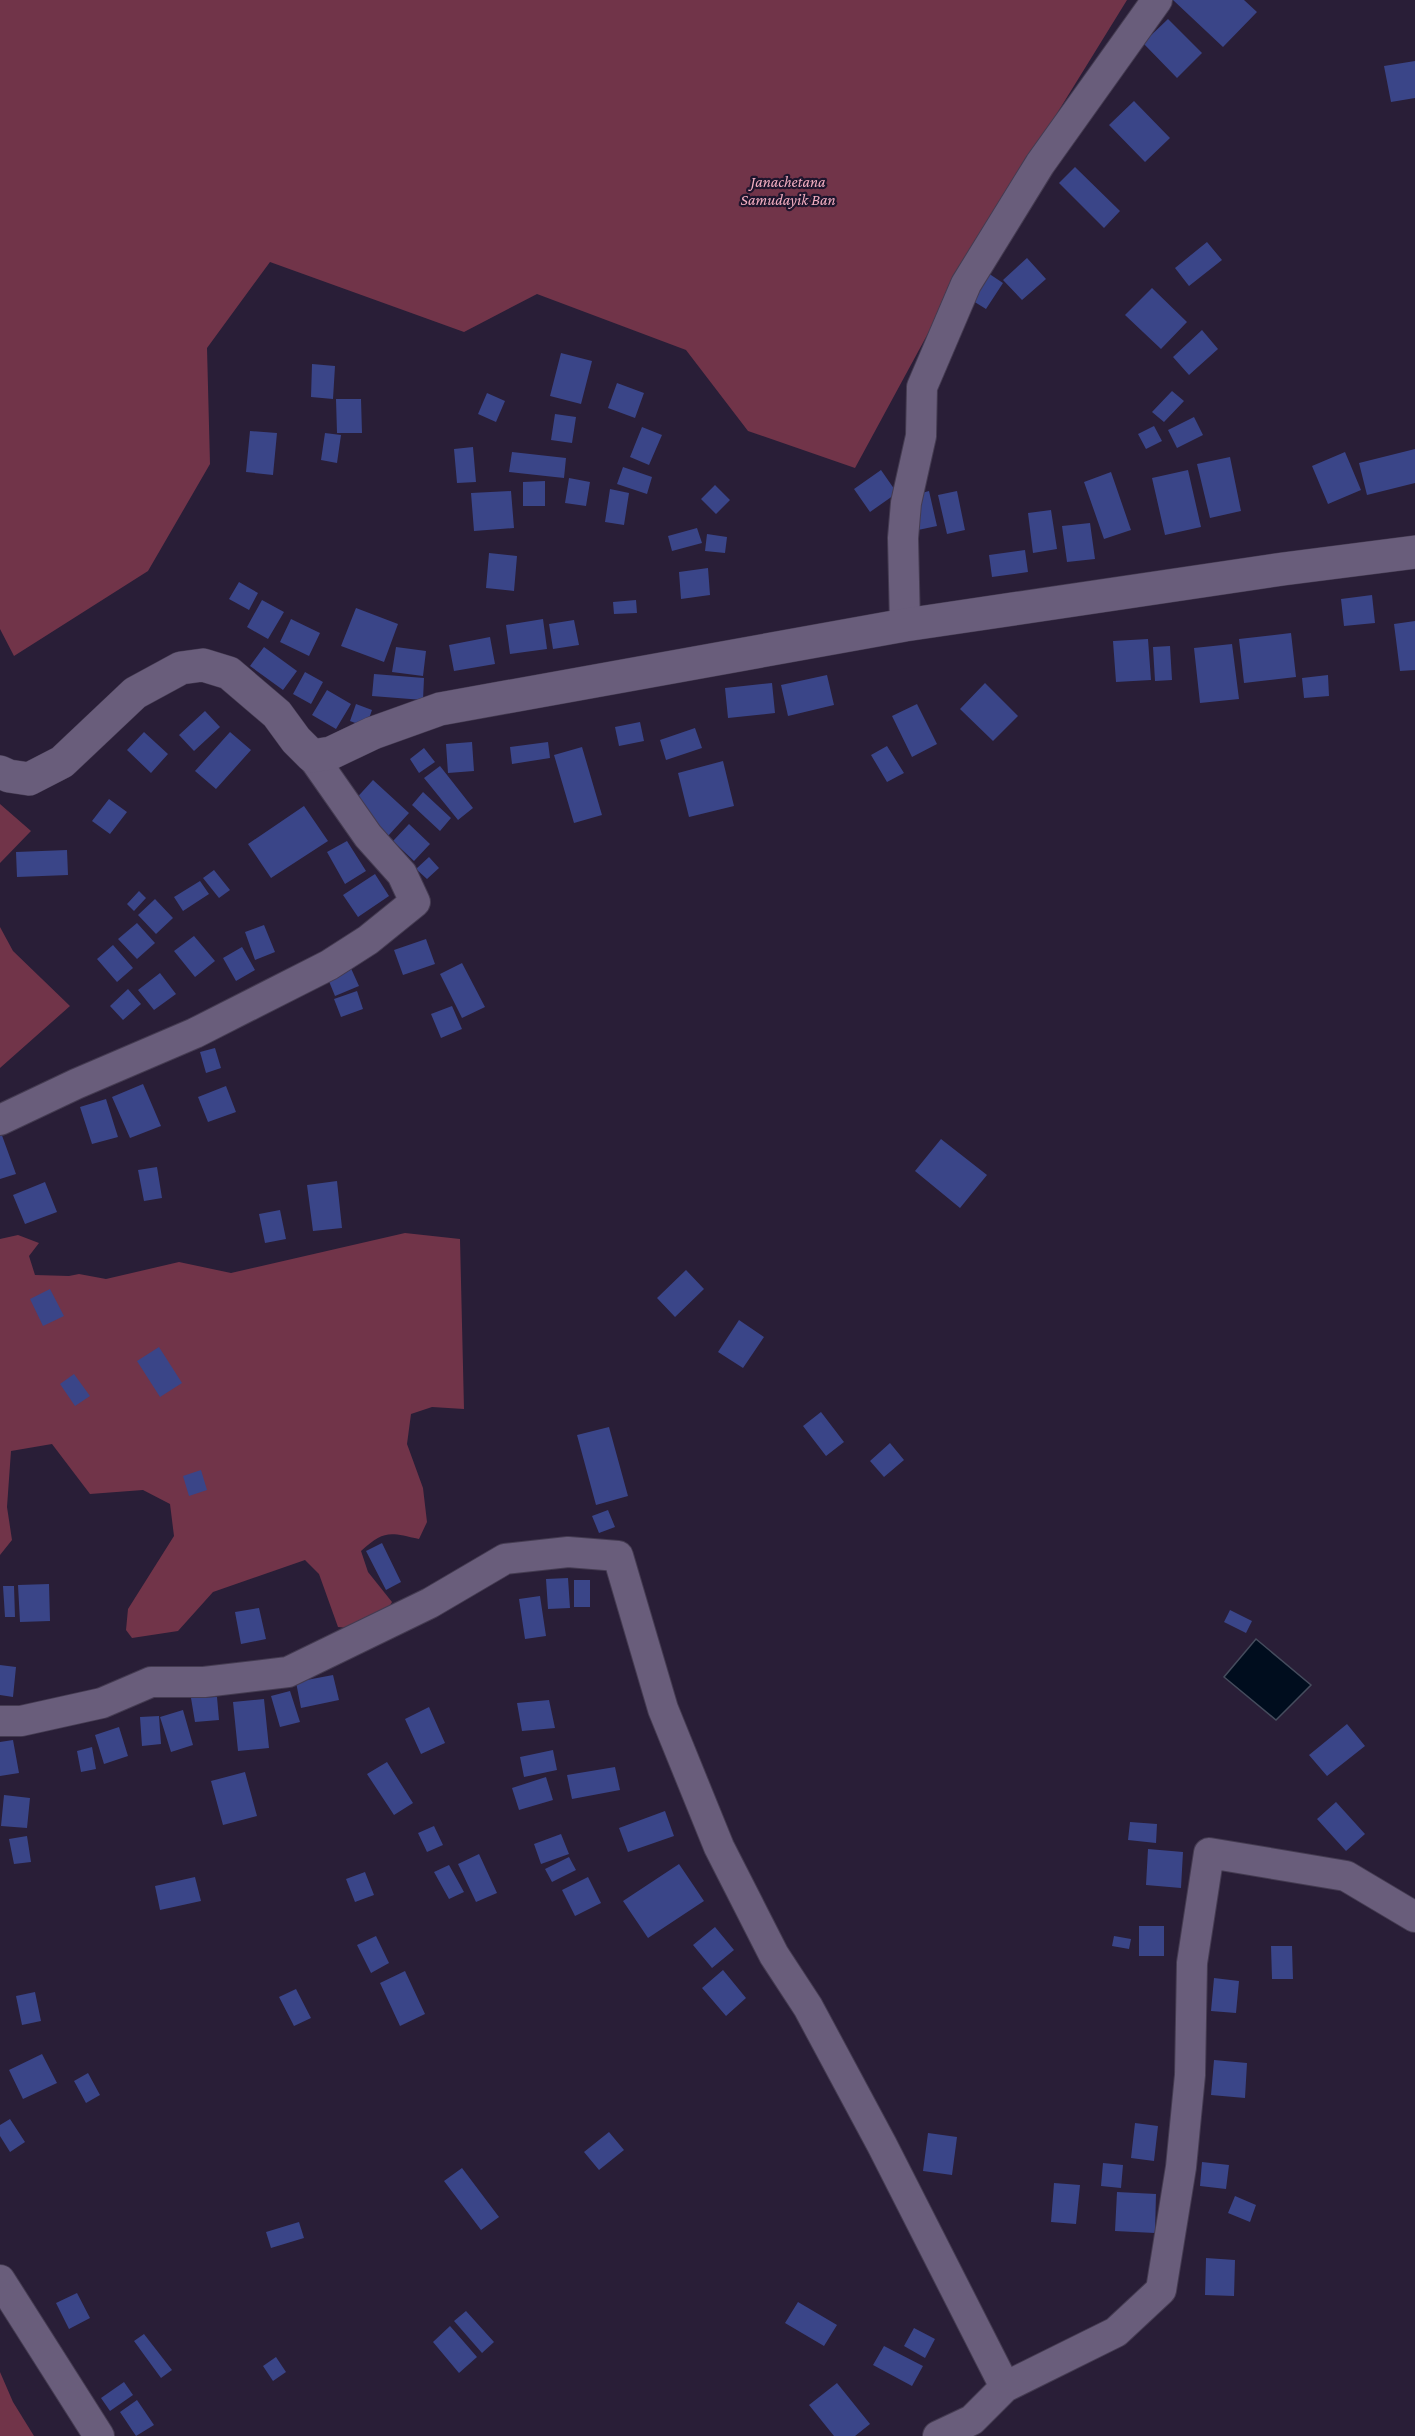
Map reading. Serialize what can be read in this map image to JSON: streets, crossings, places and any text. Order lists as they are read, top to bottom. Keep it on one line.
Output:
{"parks":["Janachetana Samudayik Ban"]}
